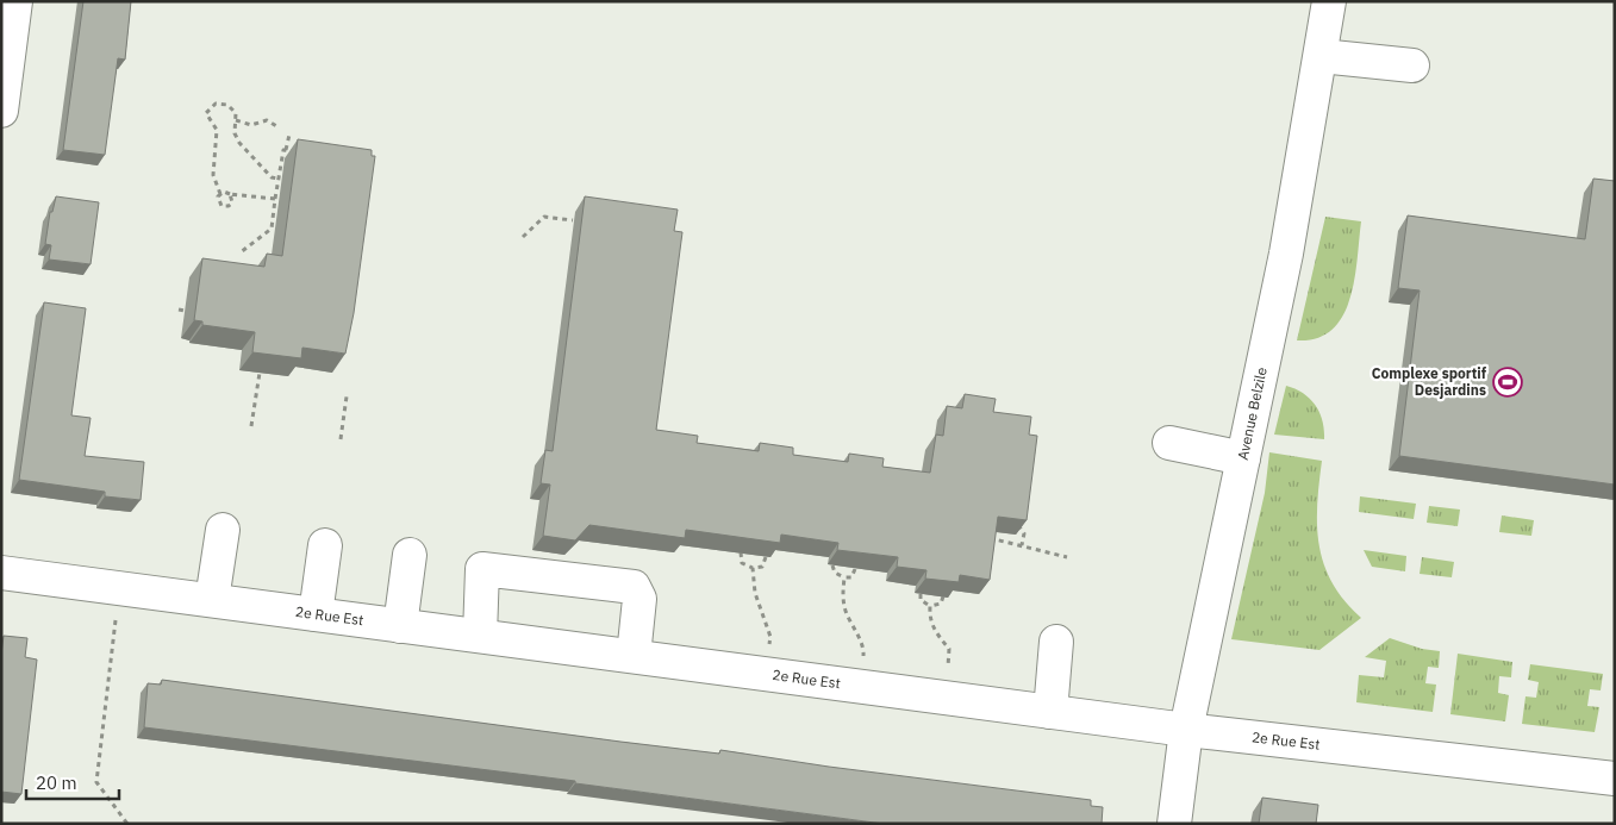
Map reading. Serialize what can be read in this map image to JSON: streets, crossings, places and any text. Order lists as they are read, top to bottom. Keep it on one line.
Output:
{"streets":{"street":["Avenue Belzile","2e Rue Est"]},"crossings":[["Avenue Belzile","2e Rue Est"]],"places":{"sports":["Complexe sportif Desjardins"]},"scale_bar":"20 m"}
